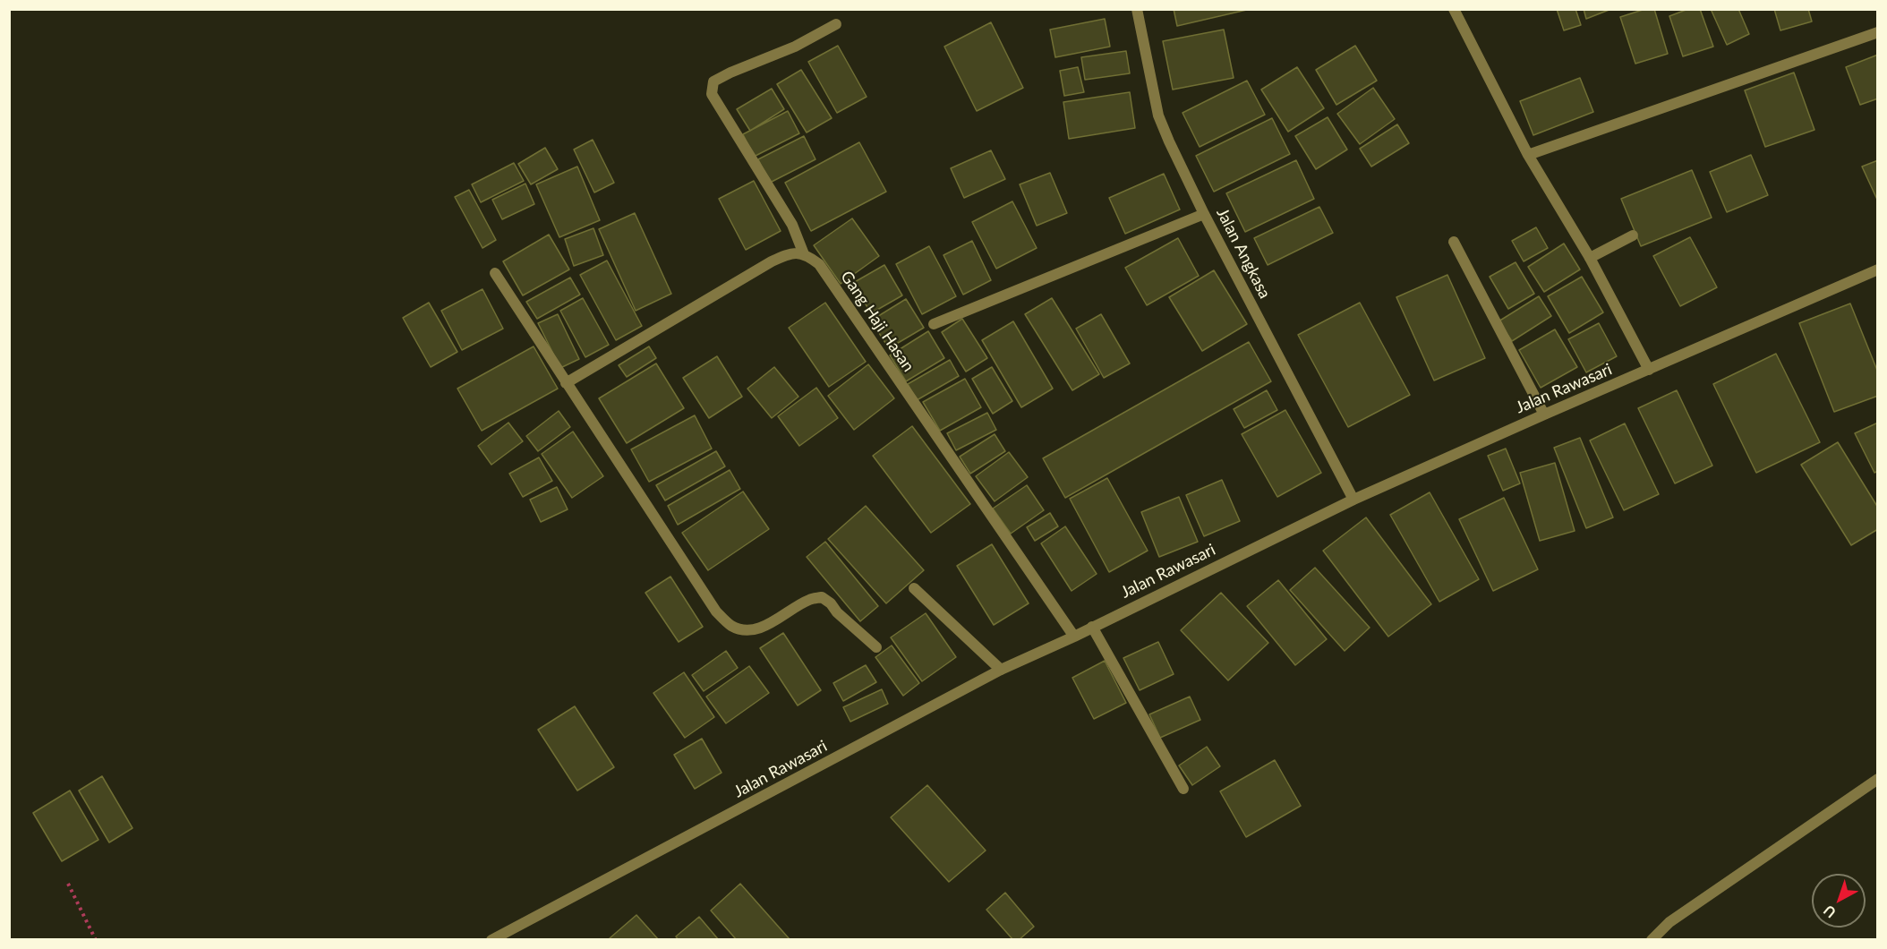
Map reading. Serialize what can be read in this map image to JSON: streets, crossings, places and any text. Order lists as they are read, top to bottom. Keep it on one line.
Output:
{"streets":{"street":["Jalan Angkasa","Gang Haji Hasan","Jalan Rawasari"]},"crossings":[["Jalan Angkasa","Jalan Rawasari"],["Gang Haji Hasan","Jalan Rawasari"]],"north":"bottom left"}
